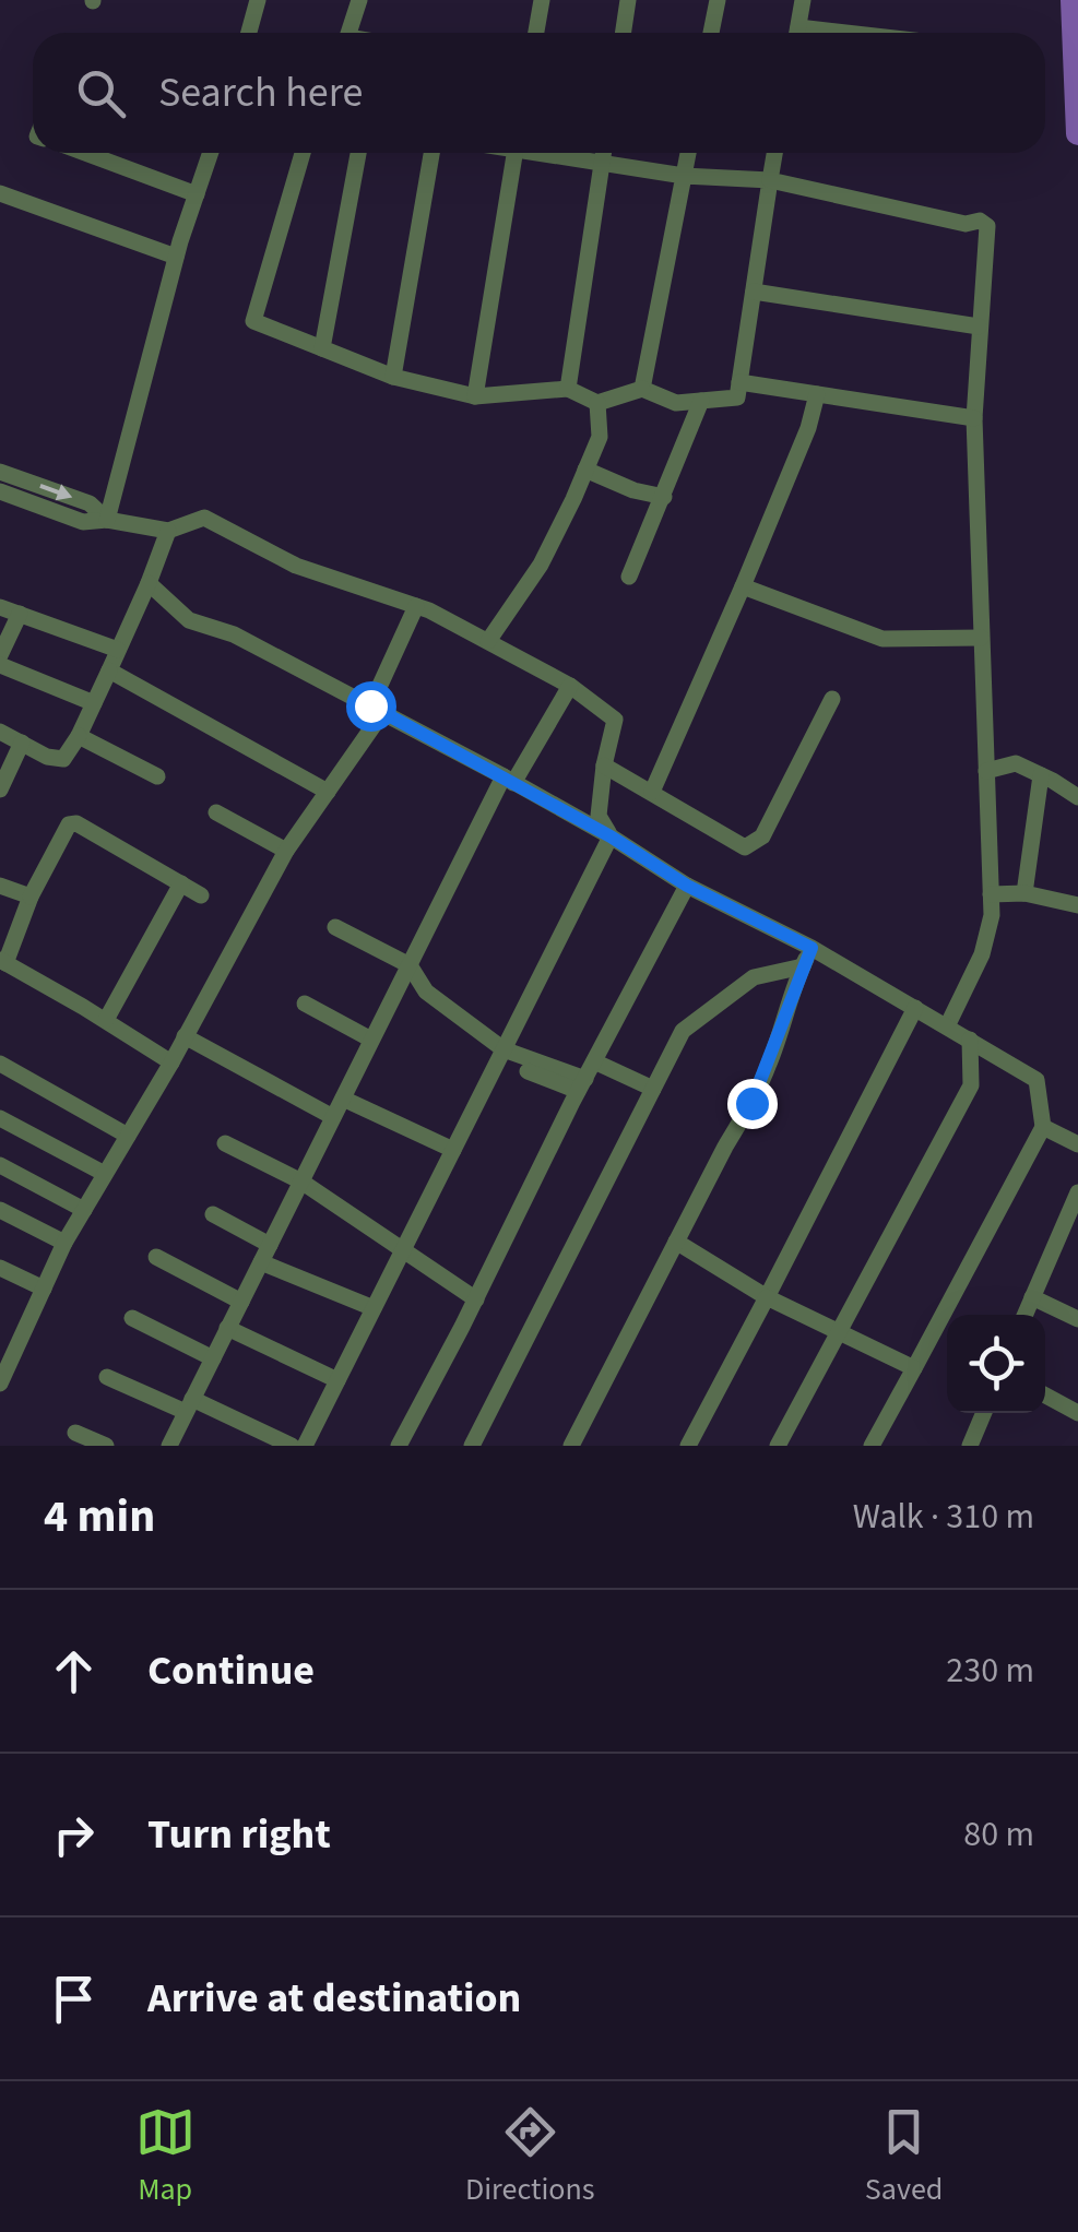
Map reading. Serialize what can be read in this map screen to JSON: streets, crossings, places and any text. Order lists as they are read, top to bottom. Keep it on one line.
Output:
{"page":{"search":"Search here","heading":["4 min","Walk · 310 m"],"list":[["Continue","230 m"],["Turn right","80 m"],"Arrive at destination"],"nav":["Map","Directions","Saved"]}}
